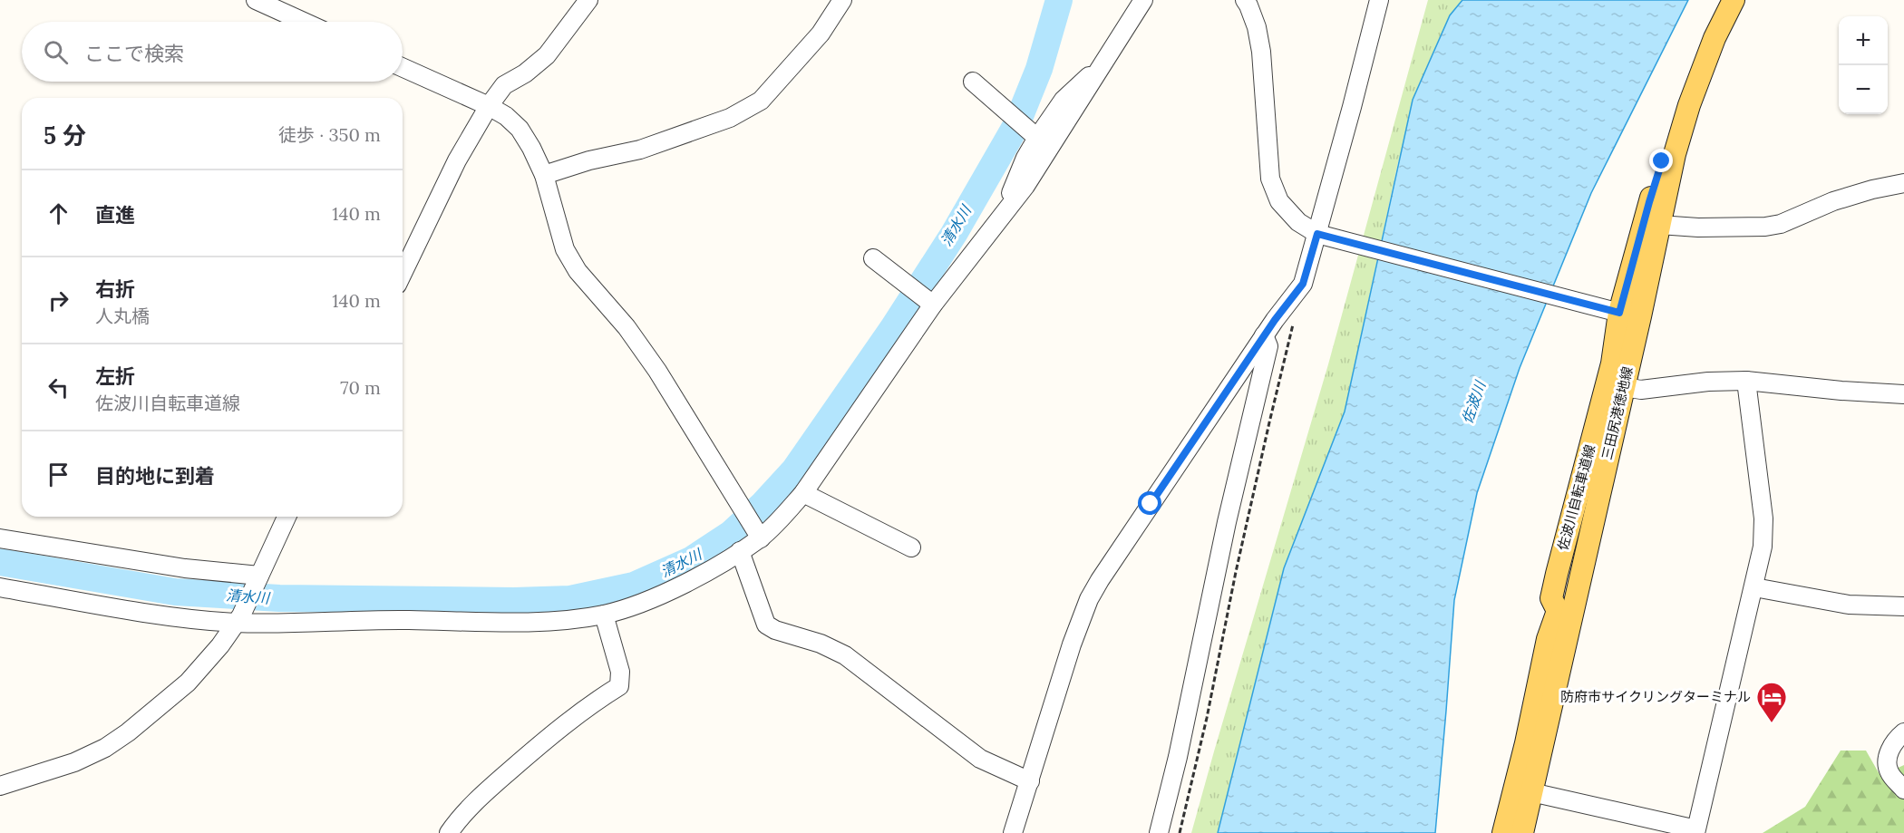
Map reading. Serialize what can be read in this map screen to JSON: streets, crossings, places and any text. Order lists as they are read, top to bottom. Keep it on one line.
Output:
{"streets":{"main road":["三田尻港徳地線","佐波川自転車道線"]},"crossings":[["三田尻港徳地線","佐波川自転車道線"]],"water":["清水川","佐波川"],"places":{"hotel":["防府市サイクリングターミナル"]},"page":{"map_buttons":["+","−"],"search":"ここで検索","heading":["5 分","徒歩 · 350 m"],"list":[["直進","140 m"],["右折","人丸橋","140 m"],["左折","佐波川自転車道線","70 m"],"目的地に到着"]}}
